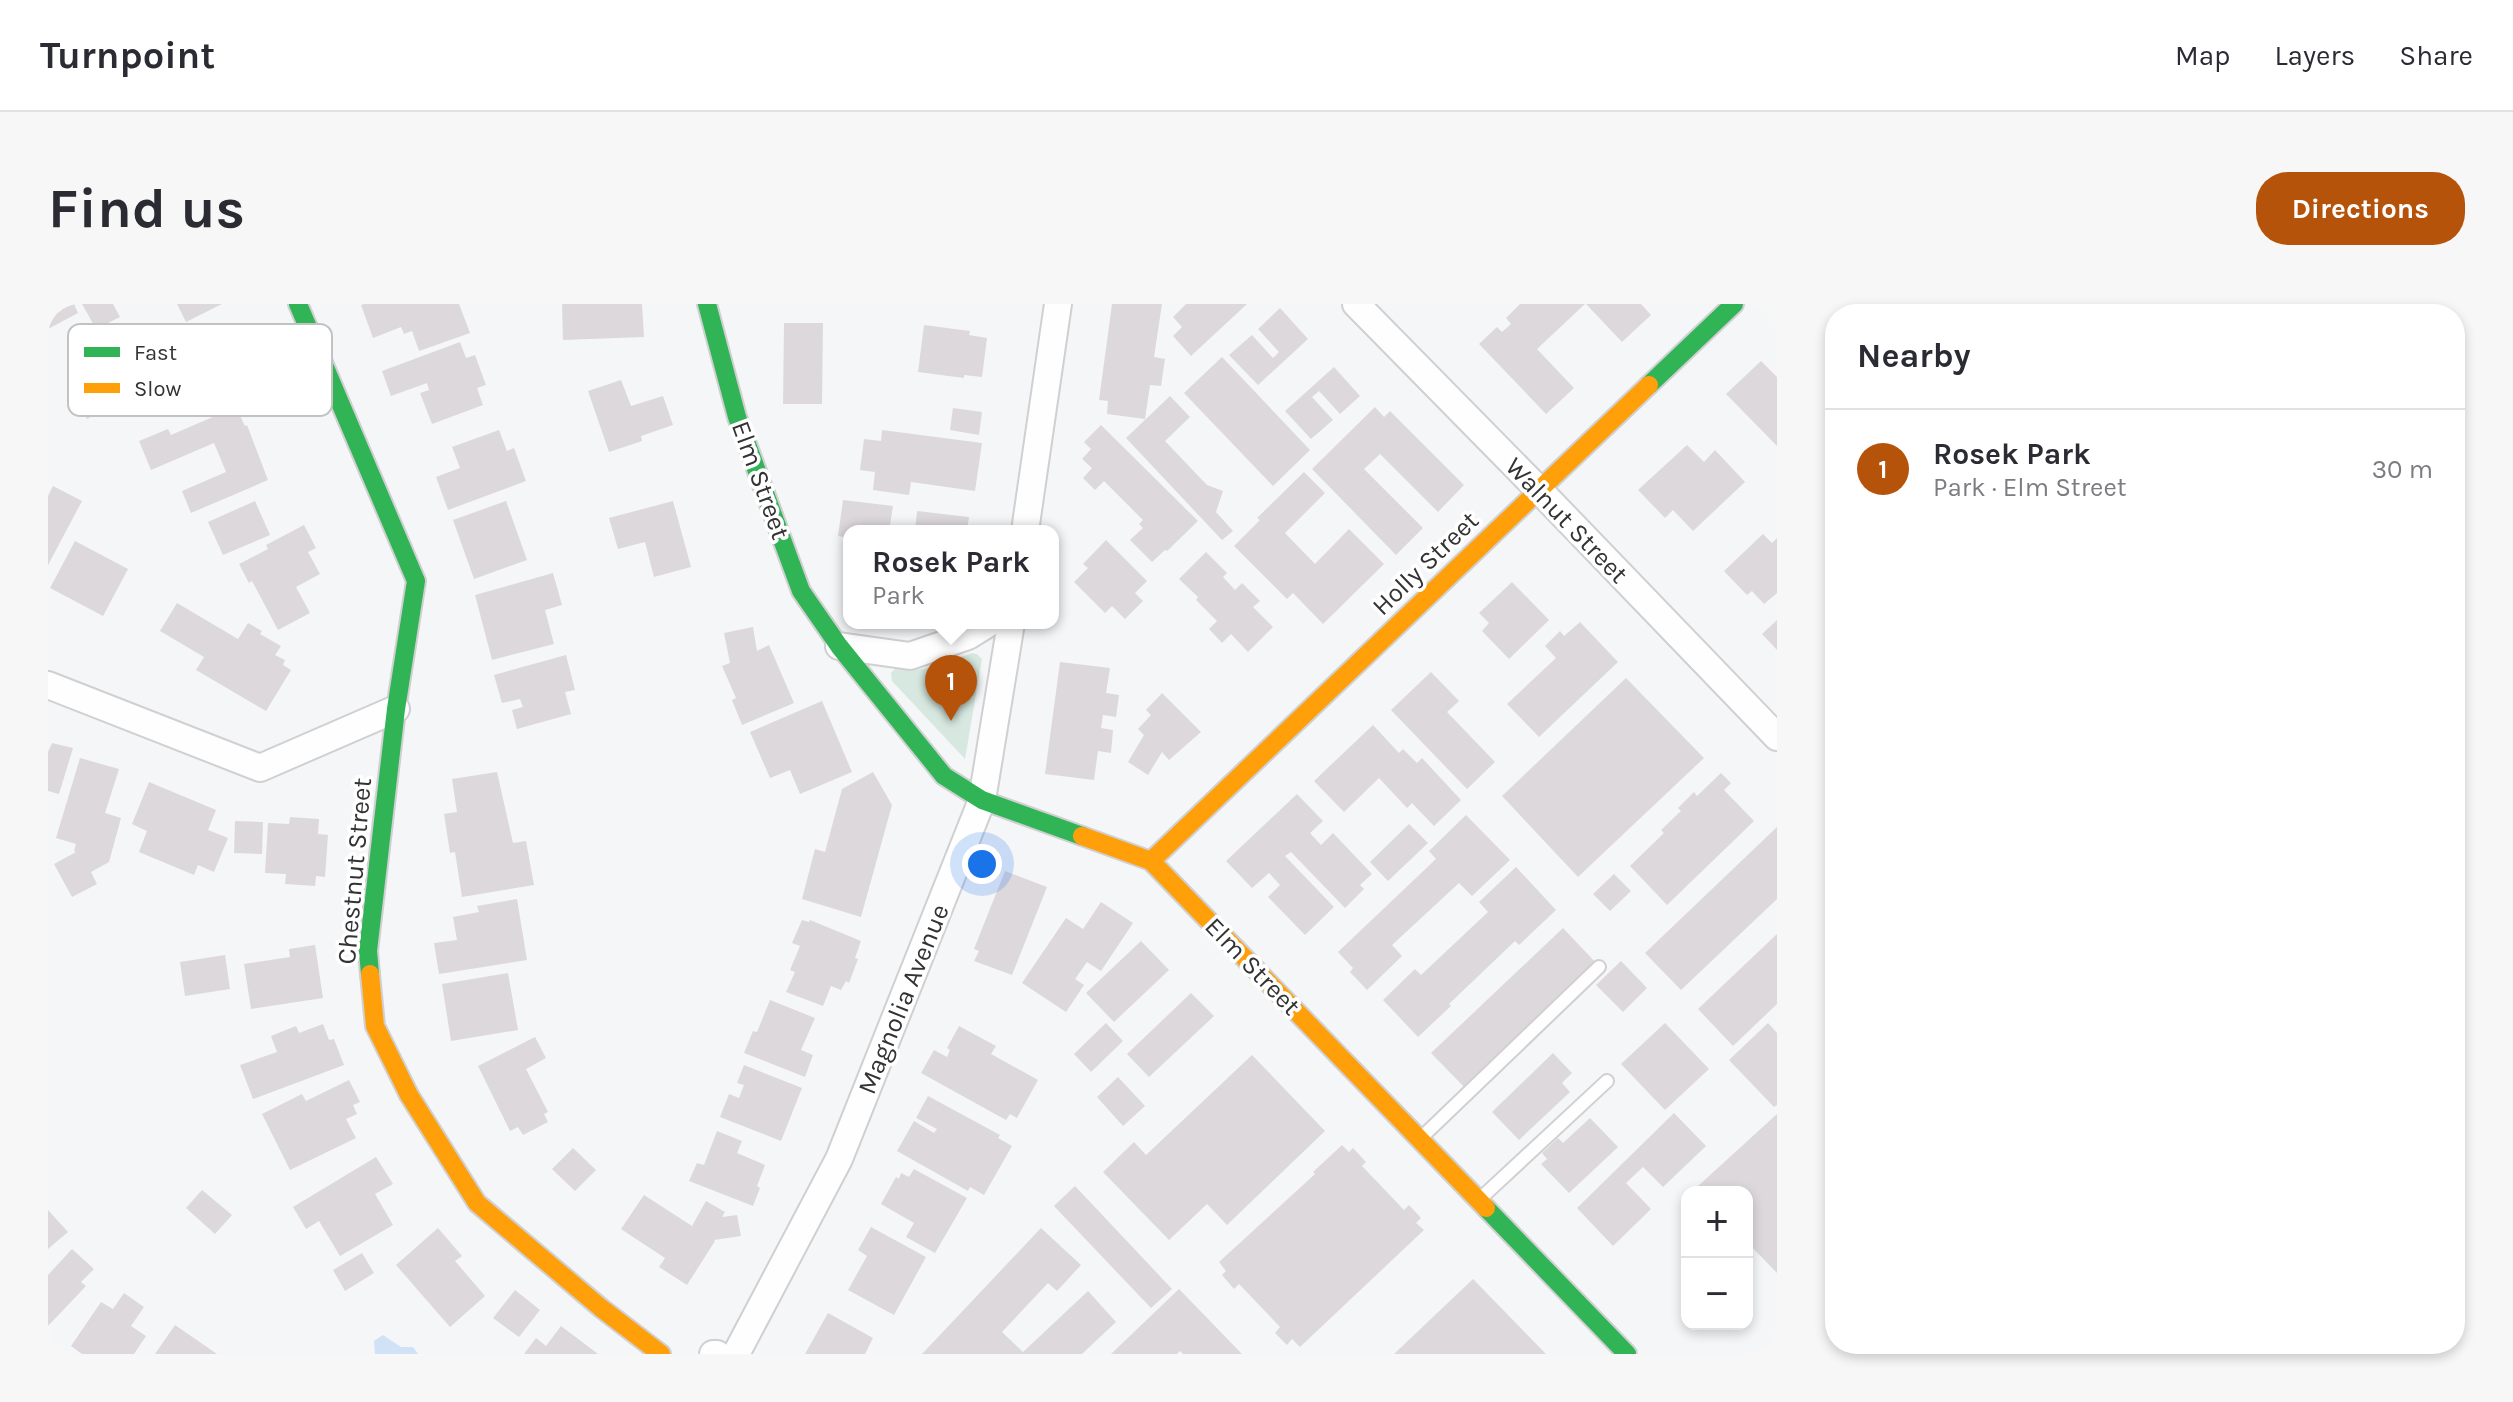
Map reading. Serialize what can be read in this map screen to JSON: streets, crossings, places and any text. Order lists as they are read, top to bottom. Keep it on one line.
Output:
{"streets":{"street":["Elm Street","Walnut Street","Holly Street","Chestnut Street","Magnolia Avenue"]},"crossings":[["Elm Street","Holly Street"],["Elm Street","Magnolia Avenue"],["Walnut Street","Holly Street"]],"legend":["Fast","Slow"],"page":{"header":"Turnpoint","nav":["Map","Layers","Share"],"buttons":"Directions","title":"Find us","heading":"Nearby","list":[{"mark":"1","name":"Rosek Park","note":"Park · Elm Street","value":"30 m"}],"popup":["Rosek Park","Park"],"pins":"1","map_buttons":["+","−"]}}
